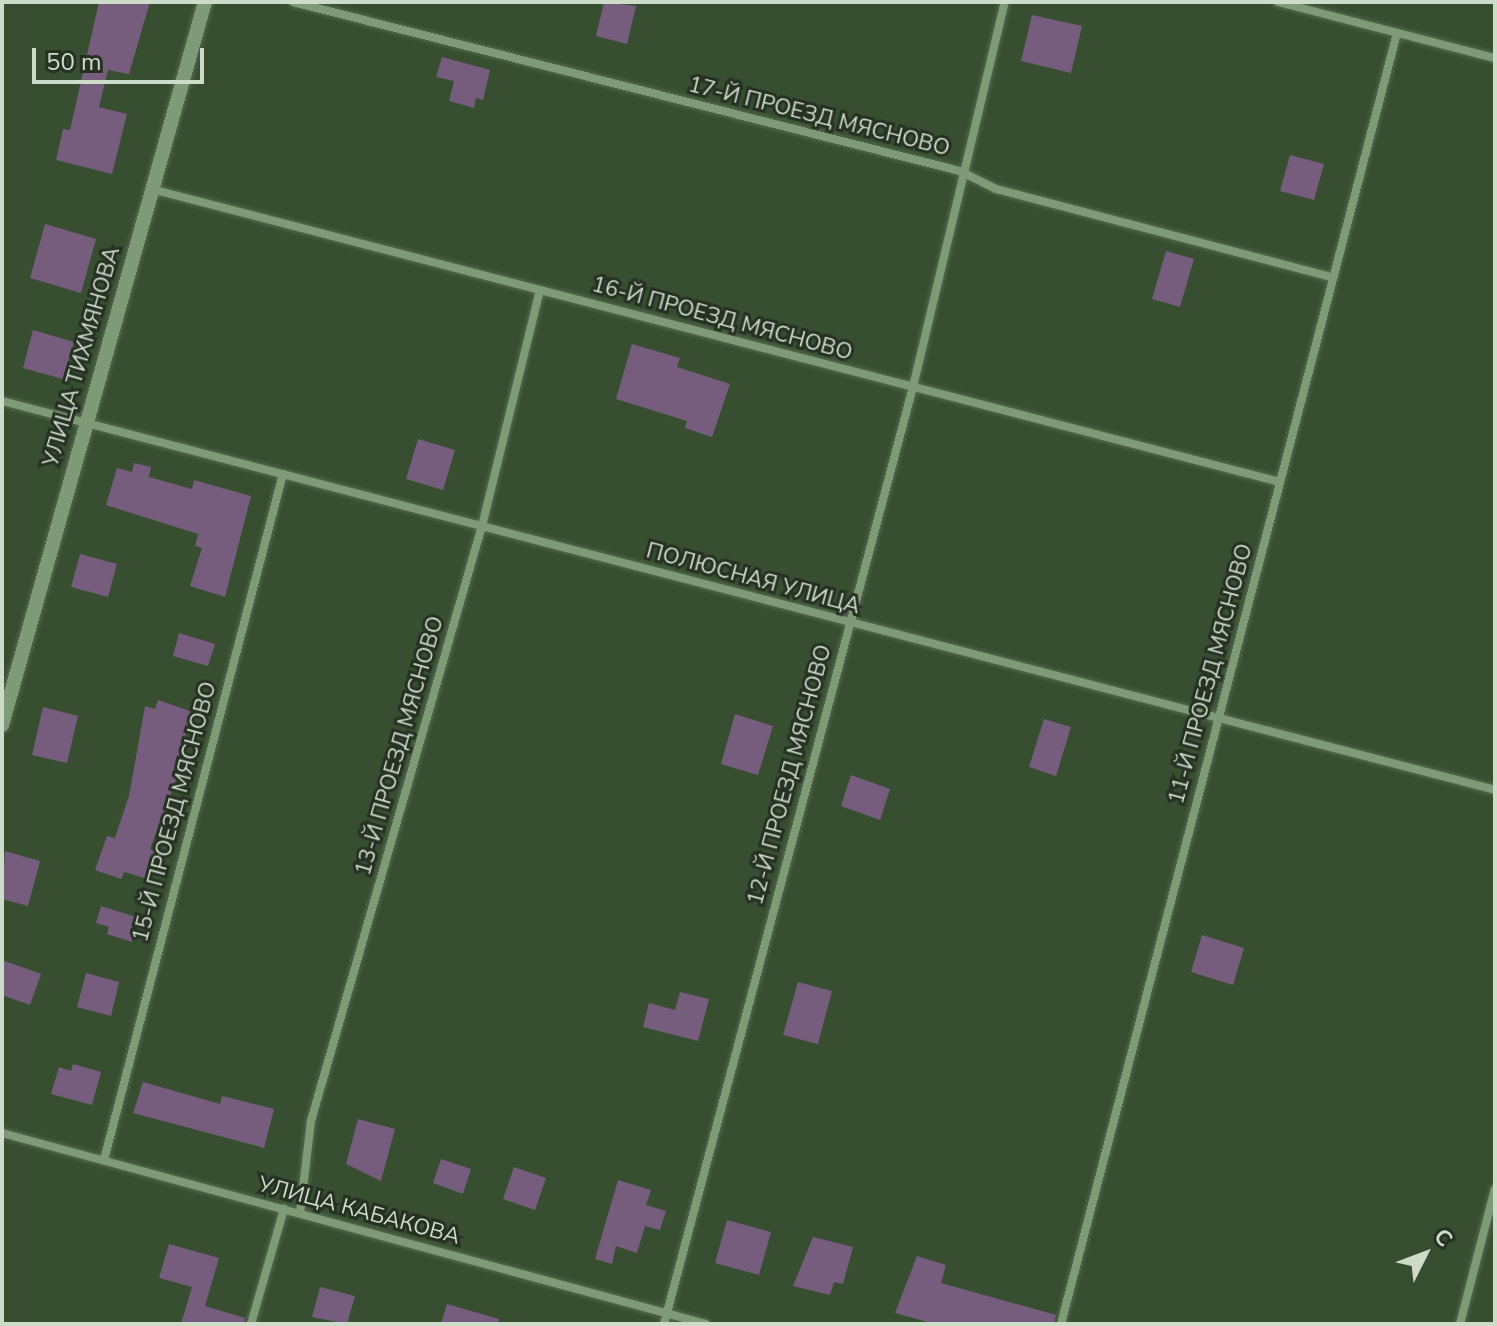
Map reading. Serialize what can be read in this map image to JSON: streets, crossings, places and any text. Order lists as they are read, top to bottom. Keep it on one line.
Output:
{"streets":{"street":["17-Й ПРОЕЗД МЯСНОВО","16-Й ПРОЕЗД МЯСНОВО","УЛИЦА ТИХМЯНОВА","ПОЛЮСНАЯ УЛИЦА","11-Й ПРОЕЗД МЯСНОВО","13-Й ПРОЕЗД МЯСНОВО","12-Й ПРОЕЗД МЯСНОВО","15-Й ПРОЕЗД МЯСНОВО","УЛИЦА КАБАКОВА"]},"crossings":[["17-Й ПРОЕЗД МЯСНОВО","11-Й ПРОЕЗД МЯСНОВО"],["17-Й ПРОЕЗД МЯСНОВО","12-Й ПРОЕЗД МЯСНОВО"],["16-Й ПРОЕЗД МЯСНОВО","УЛИЦА ТИХМЯНОВА"],["16-Й ПРОЕЗД МЯСНОВО","11-Й ПРОЕЗД МЯСНОВО"],["16-Й ПРОЕЗД МЯСНОВО","13-Й ПРОЕЗД МЯСНОВО"],["16-Й ПРОЕЗД МЯСНОВО","12-Й ПРОЕЗД МЯСНОВО"],["УЛИЦА ТИХМЯНОВА","ПОЛЮСНАЯ УЛИЦА"],["ПОЛЮСНАЯ УЛИЦА","11-Й ПРОЕЗД МЯСНОВО"],["ПОЛЮСНАЯ УЛИЦА","13-Й ПРОЕЗД МЯСНОВО"],["ПОЛЮСНАЯ УЛИЦА","12-Й ПРОЕЗД МЯСНОВО"],["ПОЛЮСНАЯ УЛИЦА","15-Й ПРОЕЗД МЯСНОВО"],["13-Й ПРОЕЗД МЯСНОВО","УЛИЦА КАБАКОВА"],["12-Й ПРОЕЗД МЯСНОВО","УЛИЦА КАБАКОВА"],["15-Й ПРОЕЗД МЯСНОВО","УЛИЦА КАБАКОВА"]],"scale_bar":"50 m","north":"top right"}
